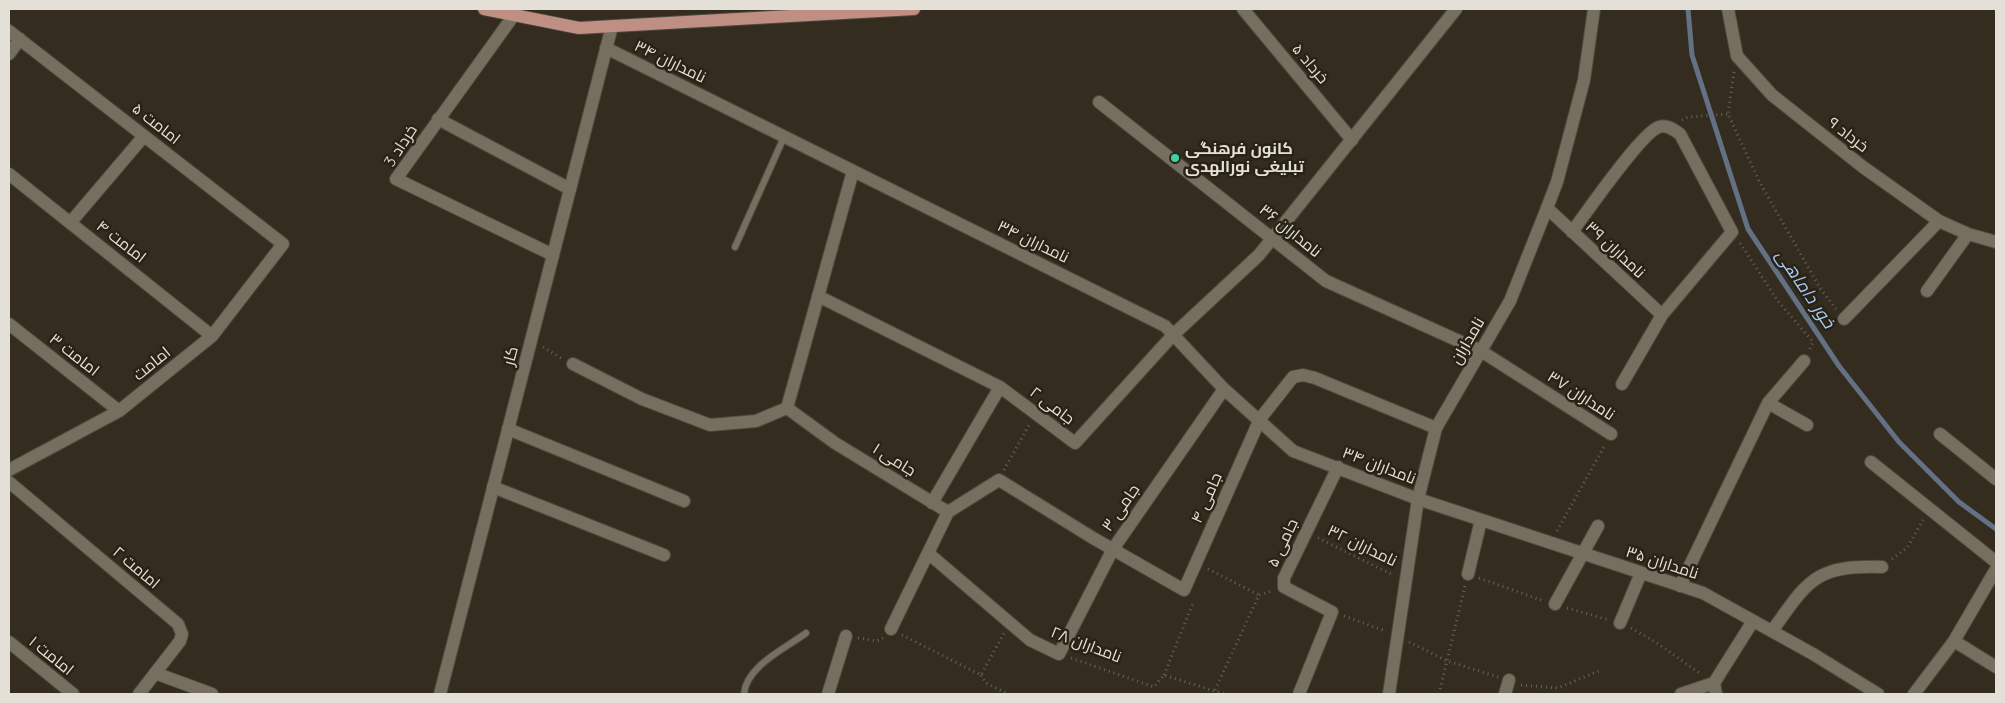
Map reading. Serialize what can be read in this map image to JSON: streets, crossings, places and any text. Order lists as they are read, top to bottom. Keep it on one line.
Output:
{"streets":{"street":["نامداران ۳۴","خرداد ۵","امامت ۵","خرداد ۹","خرداد 3","نامداران ۳۶","امامت ۴","نامداران ۳۹","نامداران","امامت ۳","کار","امامت","نامداران ۳۷","جامی ۲","جامی ۱","جامی ۴","جامی ۳","جامی ۵","نامداران ۳۵","امامت ۲","نامداران ۲۸","امامت ۱"],"path":["نامداران ۳۲"]},"crossings":[["نامداران ۳۴","نامداران"],["نامداران ۳۴","کار"],["نامداران ۳۴","جامی ۲"],["نامداران ۳۴","جامی ۴"],["نامداران ۳۴","جامی ۳"],["نامداران ۳۴","جامی ۵"],["نامداران ۳۴","نامداران ۳۵"],["امامت ۵","امامت"],["خرداد 3","کار"],["نامداران ۳۶","نامداران"],["نامداران ۳۶","نامداران ۳۷"],["امامت ۴","امامت"],["نامداران ۳۹","نامداران"],["نامداران","نامداران ۳۷"],["نامداران","جامی ۴"],["نامداران","نامداران ۳۲"],["نامداران","نامداران ۳۵"],["امامت ۳","امامت"],["نامداران ۳۷","نامداران ۳۵"],["جامی ۳","نامداران ۲۸"],["جامی ۵","نامداران ۳۲"]],"water":["خور داماهی"],"places":["کانون فرهنگی تبلیغی نورالهدی"]}
